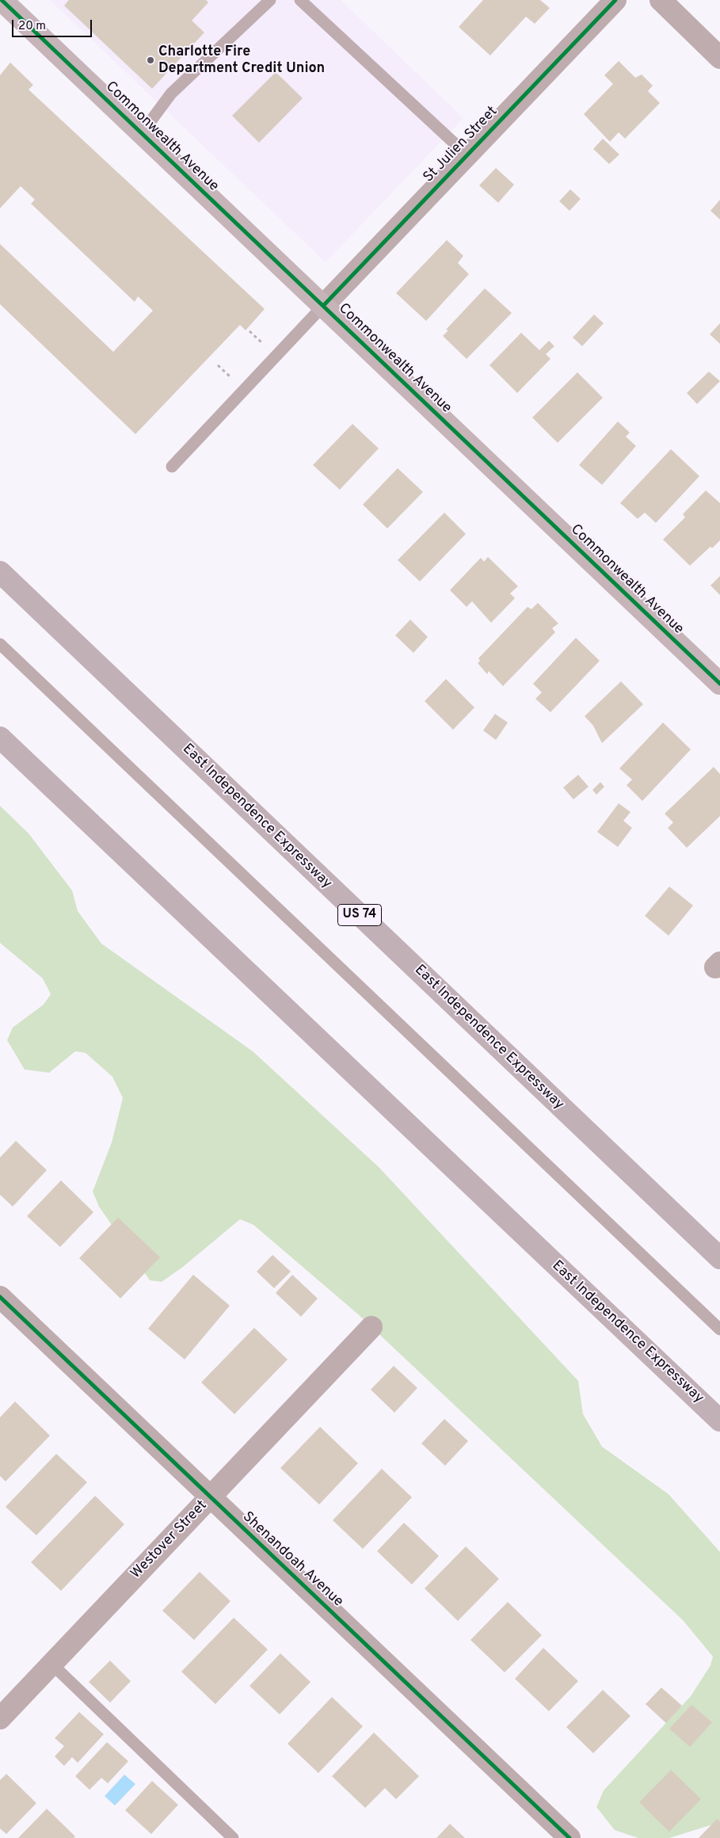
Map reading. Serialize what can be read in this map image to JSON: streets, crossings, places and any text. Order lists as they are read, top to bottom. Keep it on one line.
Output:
{"streets":{"highway":["East Independence Expressway","US 74"],"street":["Commonwealth Avenue","St Julien Street","Westover Street","Shenandoah Avenue"]},"crossings":[["Commonwealth Avenue","St Julien Street"],["Westover Street","Shenandoah Avenue"]],"places":["Charlotte Fire Department Credit Union"],"scale_bar":"20 m"}
